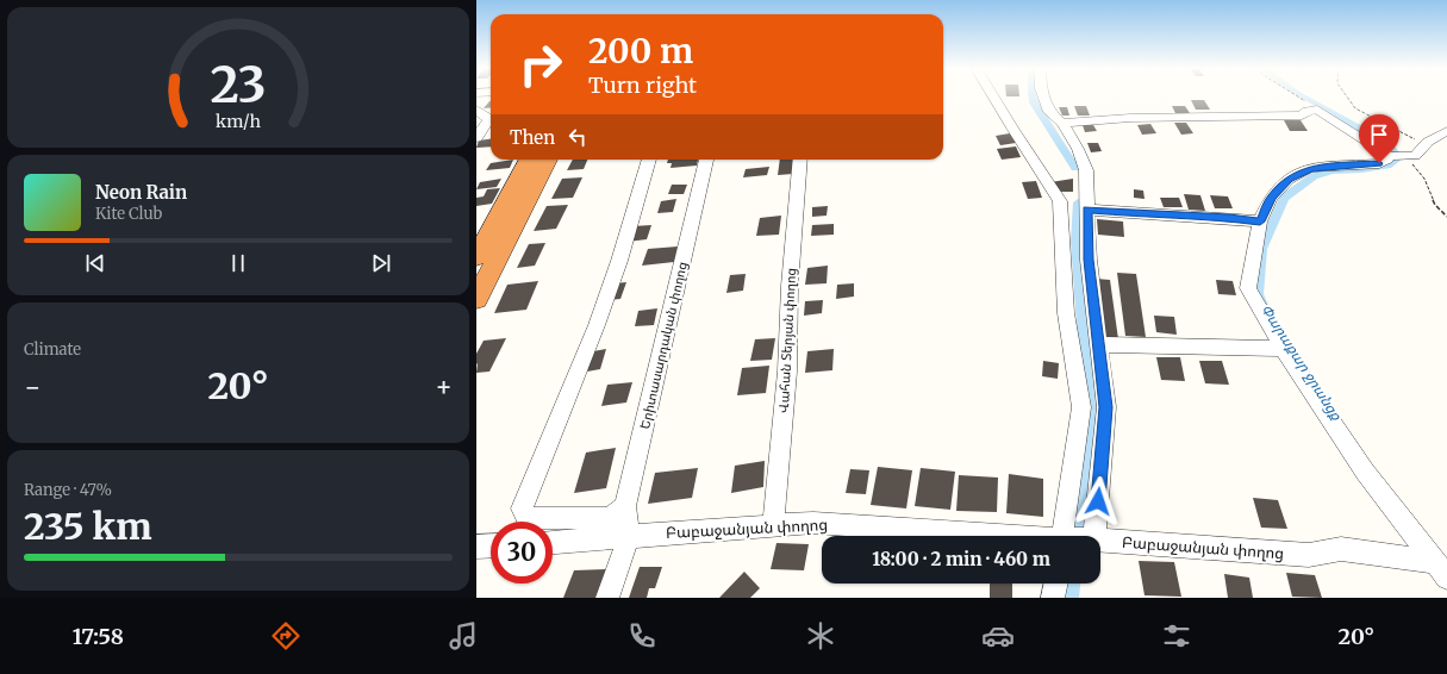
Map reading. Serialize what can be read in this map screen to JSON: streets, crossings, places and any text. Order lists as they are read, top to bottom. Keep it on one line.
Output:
{"streets":{"street":["Վահան Տերյան փողոց","Երիտասարդական փողոց","Բաբաջանյան փողոց"]},"crossings":[["Վահան Տերյան փողոց","Բաբաջանյան փողոց"],["Երիտասարդական փողոց","Բաբաջանյան փողոց"]],"water":["Փարաքար ջրանցք"],"page":{"turn":["200 m","Turn right"],"then":"Then","song":["Neon Rain","Kite Club"],"tile":["Climate",["Range · 47%","235 km"]],"heat":["−","20°","+"],"limit":"30","trip":"18:00 · 2 min · 460 m","tabs":["17:58","20°"],"gauge":["23","km/h"]}}
